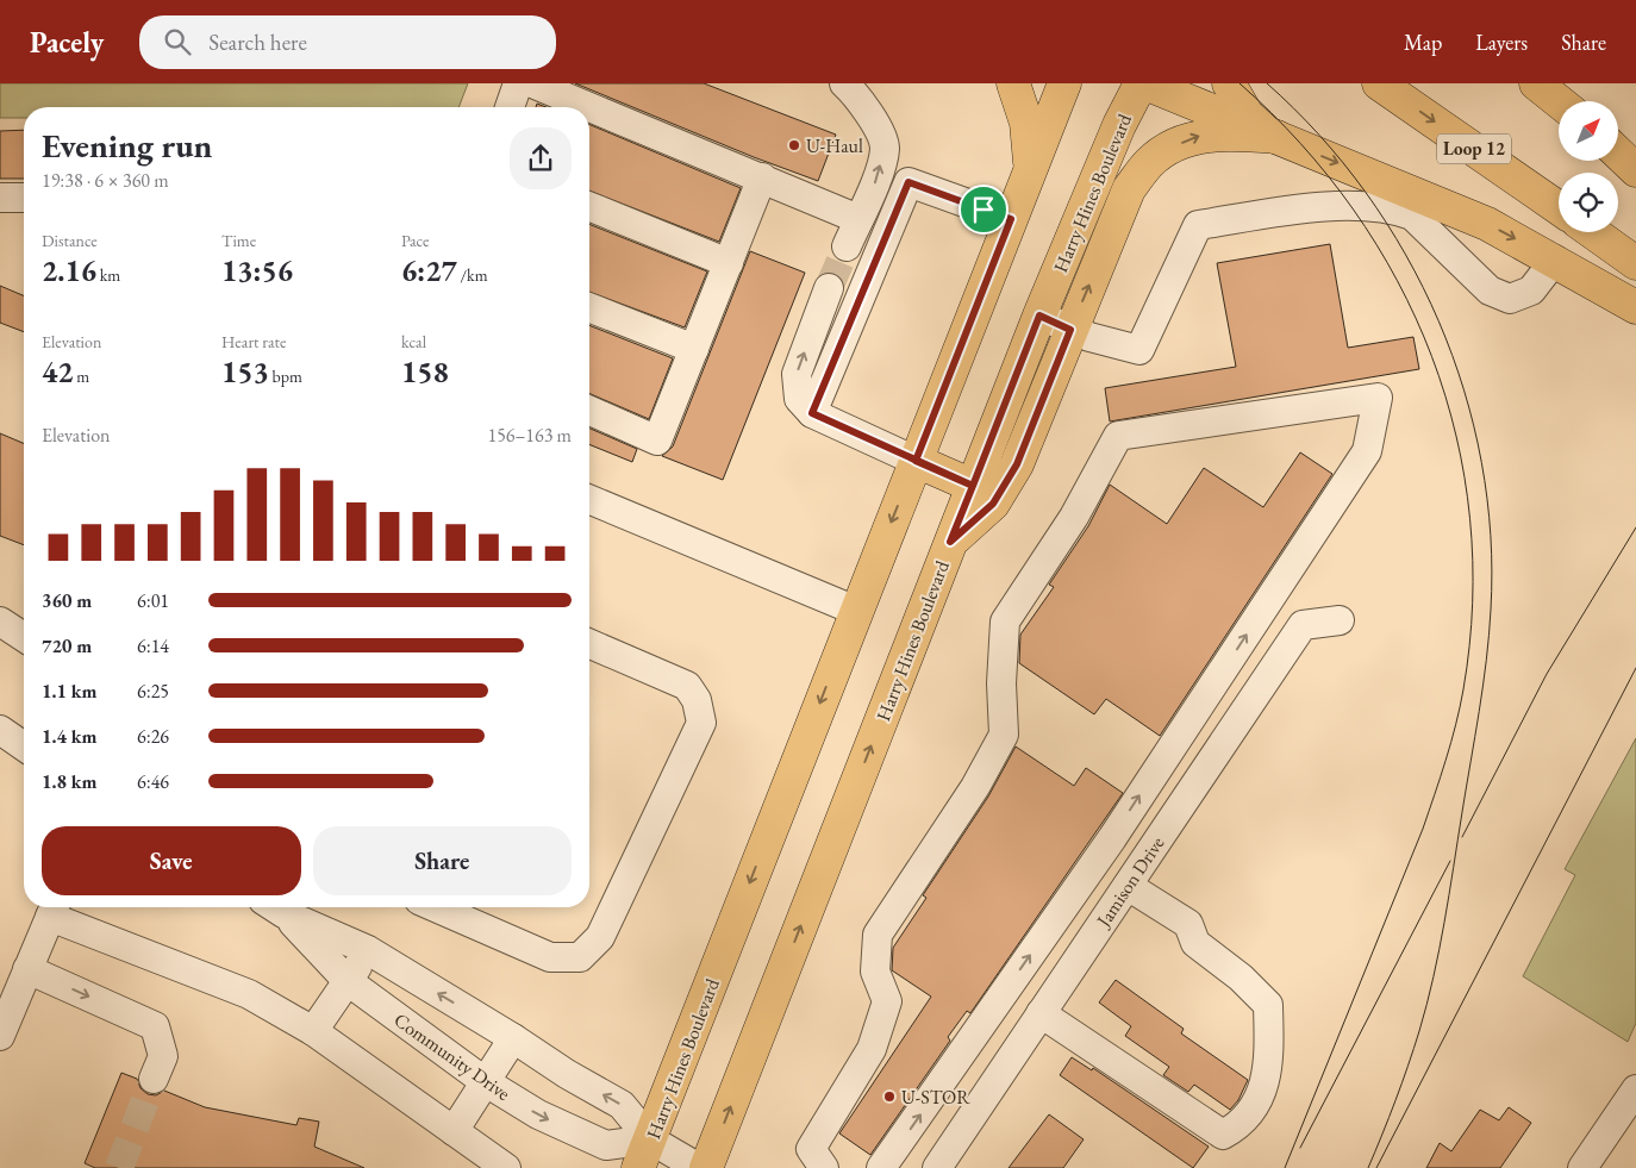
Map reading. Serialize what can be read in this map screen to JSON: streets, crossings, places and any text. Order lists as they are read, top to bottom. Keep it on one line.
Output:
{"streets":{"main road":["Loop 12","Harry Hines Boulevard"],"street":["Jamison Drive","Community Drive"]},"crossings":[["Harry Hines Boulevard","Community Drive"]],"places":["U-Haul","U-STOR"],"north":"top right","page":{"header":"Pacely","search":"Search here","nav":["Map","Layers","Share"],"heading":["Evening run","19:38 · 6 × 360 m"],"stats":[["Distance","2.16 km"],["Time","13:56"],["Pace","6:27 /km"],["Elevation","42 m"],["Heart rate","153 bpm"],["kcal","158"]],"chart":["Elevation","156–163 m"],"list":[{"name":"360 m","note":"6:01"},{"name":"720 m","note":"6:14"},{"name":"1.1 km","note":"6:25"},{"name":"1.4 km","note":"6:26"},{"name":"1.8 km","note":"6:46"}],"buttons":["Save","Share"]}}
